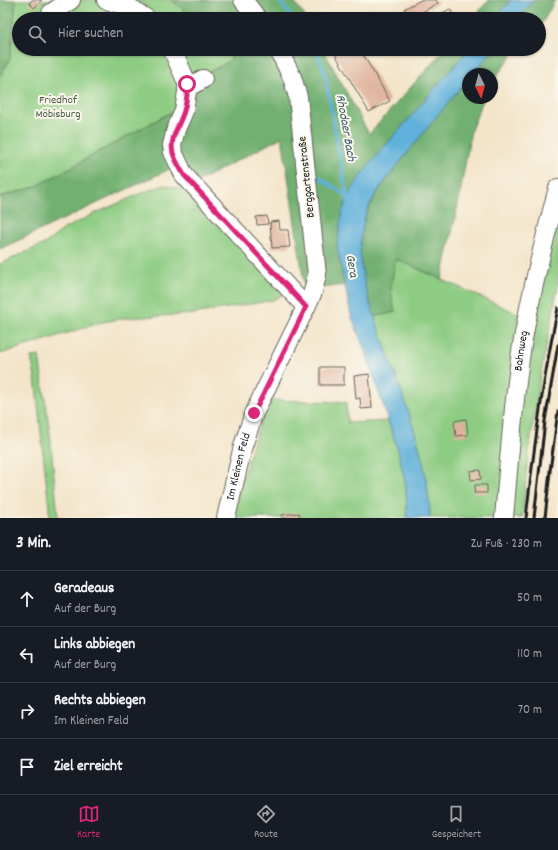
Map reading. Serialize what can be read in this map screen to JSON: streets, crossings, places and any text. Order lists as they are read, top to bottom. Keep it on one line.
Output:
{"streets":{"street":["Berggartenstraße","Bahnweg","Im Kleinen Feld"]},"crossings":[["Berggartenstraße","Im Kleinen Feld"]],"water":["Rhodaer Bach","Gera"],"parks":["Friedhof Möbisburg"],"north":"bottom","page":{"search":"Hier suchen","heading":["3 Min.","Zu Fuß · 230 m"],"list":[["Geradeaus","Auf der Burg","50 m"],["Links abbiegen","Auf der Burg","110 m"],["Rechts abbiegen","Im Kleinen Feld","70 m"],"Ziel erreicht"],"nav":["Karte","Route","Gespeichert"]}}
